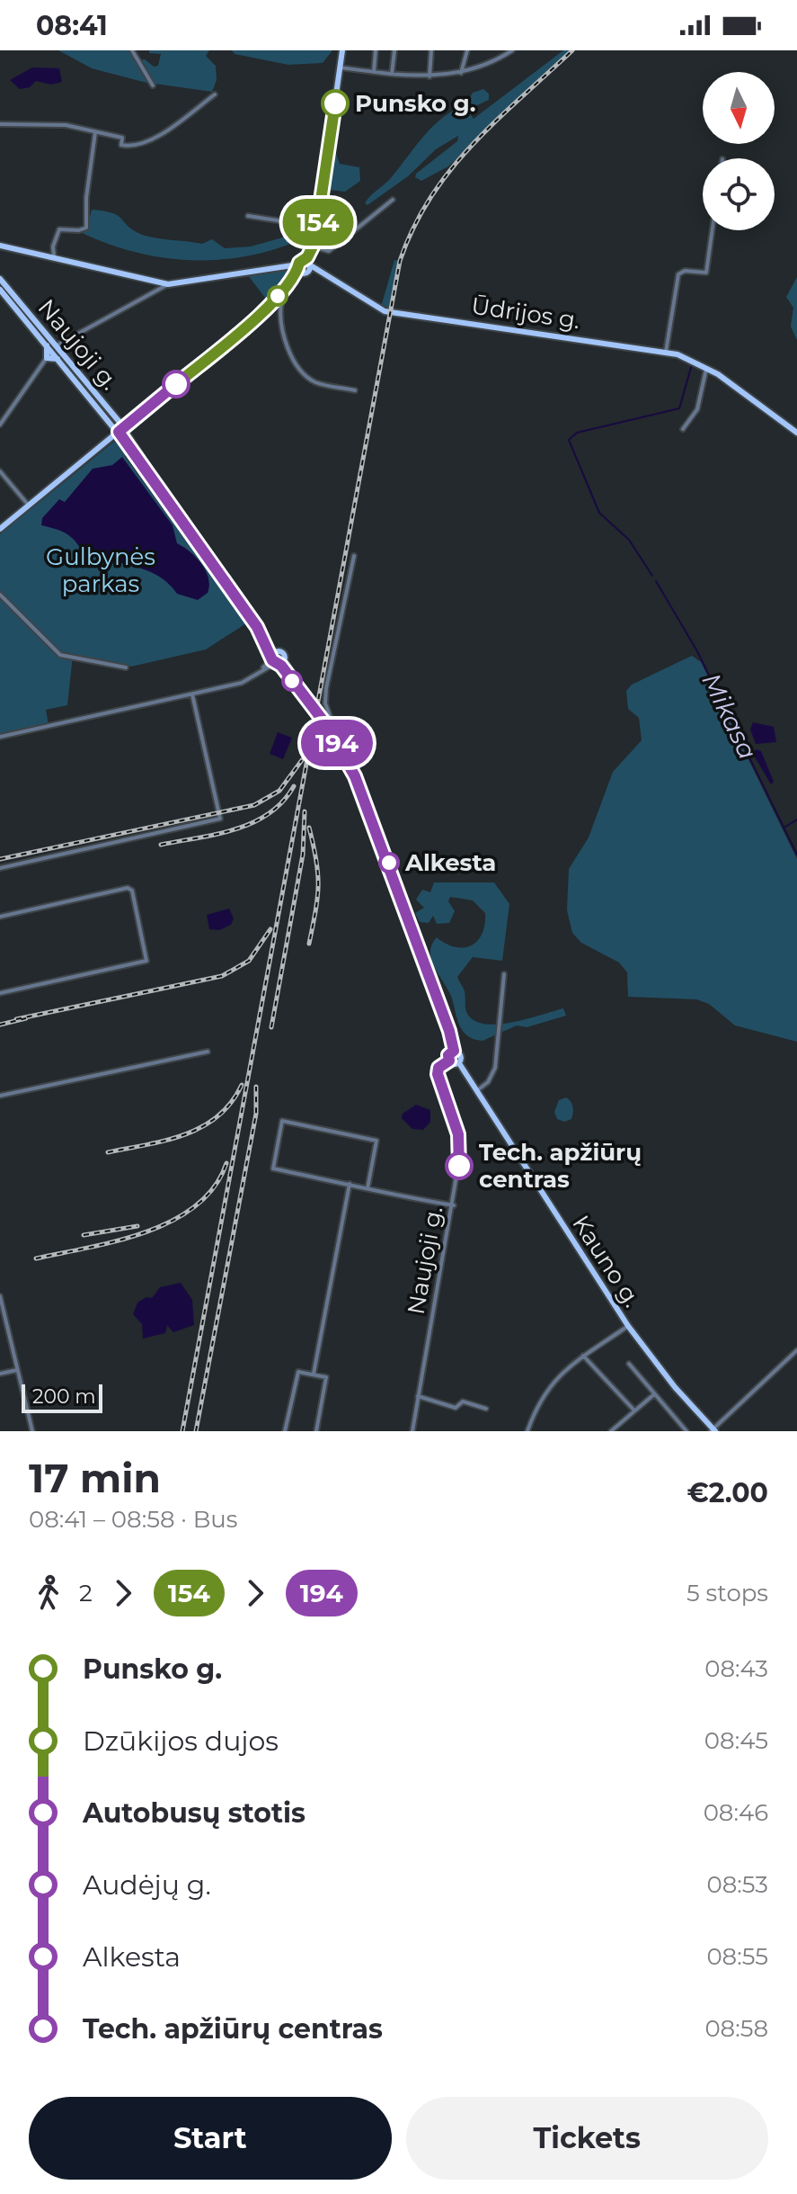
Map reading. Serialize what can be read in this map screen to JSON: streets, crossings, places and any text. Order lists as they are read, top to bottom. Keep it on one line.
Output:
{"streets":{"main road":["Ūdrijos g.","Naujoji g.","Kauno g."]},"crossings":[["Naujoji g.","Kauno g."]],"water":["Mikasa"],"parks":["Gulbynės parkas"],"places":["Punsko g.","Alkesta","Tech. apžiūrų centras"],"lines":["bus line 154","bus line 194"],"scale_bar":"200 m","north":"bottom","page":{"status":"08:41","on_map":["154","194"],"scale":"200 m","heading":["17 min","08:41 – 08:58 · Bus","€2.00"],"legs":["2","154","194","5 stops"],"list":[{"name":"Punsko g.","value":"08:43"},{"name":"Dzūkijos dujos","value":"08:45"},{"name":"Autobusų stotis","value":"08:46"},{"name":"Audėjų g.","value":"08:53"},{"name":"Alkesta","value":"08:55"},{"name":"Tech. apžiūrų centras","value":"08:58"}],"buttons":["Start","Tickets"]}}
